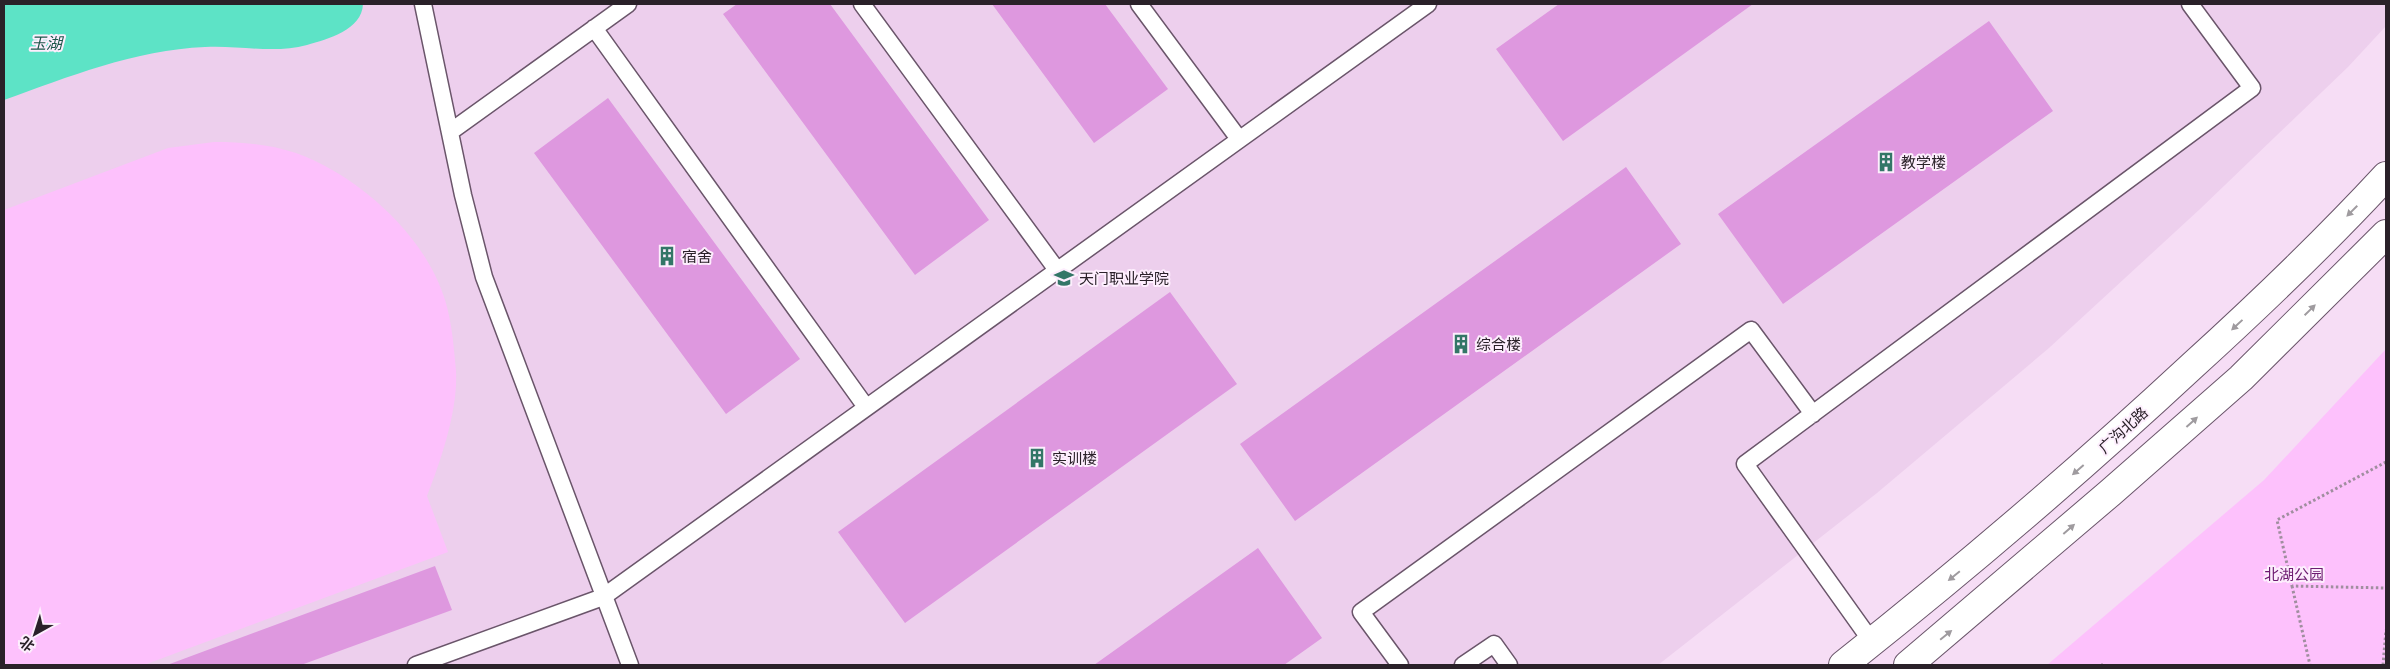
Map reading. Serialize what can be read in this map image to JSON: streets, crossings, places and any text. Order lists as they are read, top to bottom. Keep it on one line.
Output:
{"streets":{"street":["广沟北路"]},"water":["玉湖"],"parks":["北湖公园"],"places":{"building":["教学楼","宿舍","综合楼","实训楼"],"school or university":["天门职业学院"]},"north":"bottom left"}
